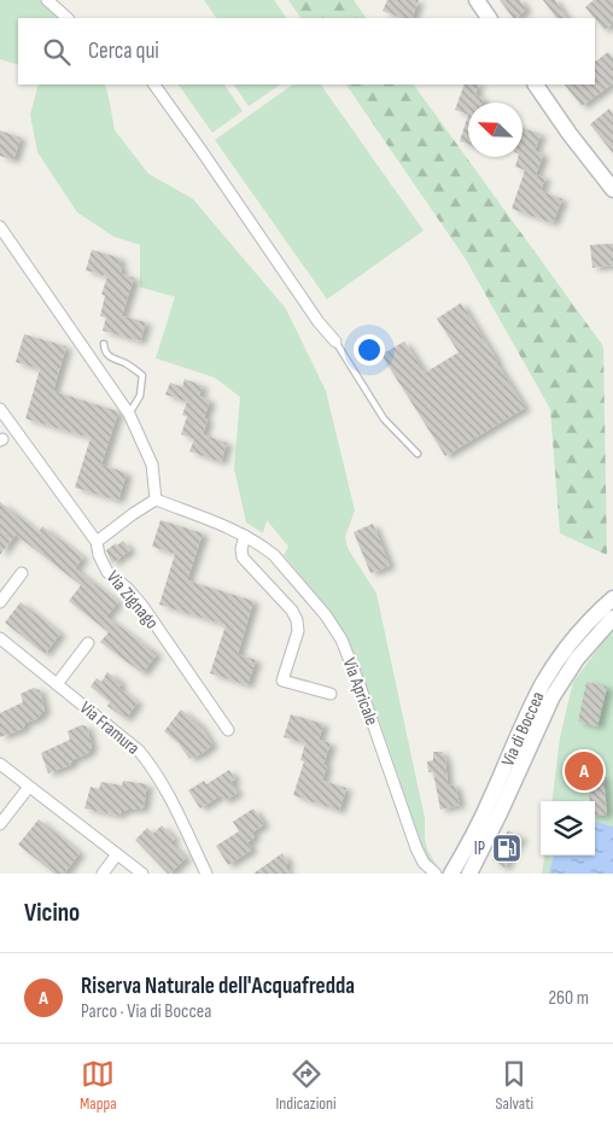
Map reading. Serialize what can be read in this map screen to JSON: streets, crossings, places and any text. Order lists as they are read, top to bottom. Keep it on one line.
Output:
{"streets":{"main road":["Via di Boccea"],"street":["Via Zignago","Via Apricale","Via Framura"]},"places":{"fuel station":["IP"]},"north":"top left","page":{"search":"Cerca qui","pins":"A","heading":"Vicino","list":[{"mark":"A","name":"Riserva Naturale dell'Acquafredda","note":"Parco · Via di Boccea","value":"260 m"}],"nav":["Mappa","Indicazioni","Salvati"]}}
